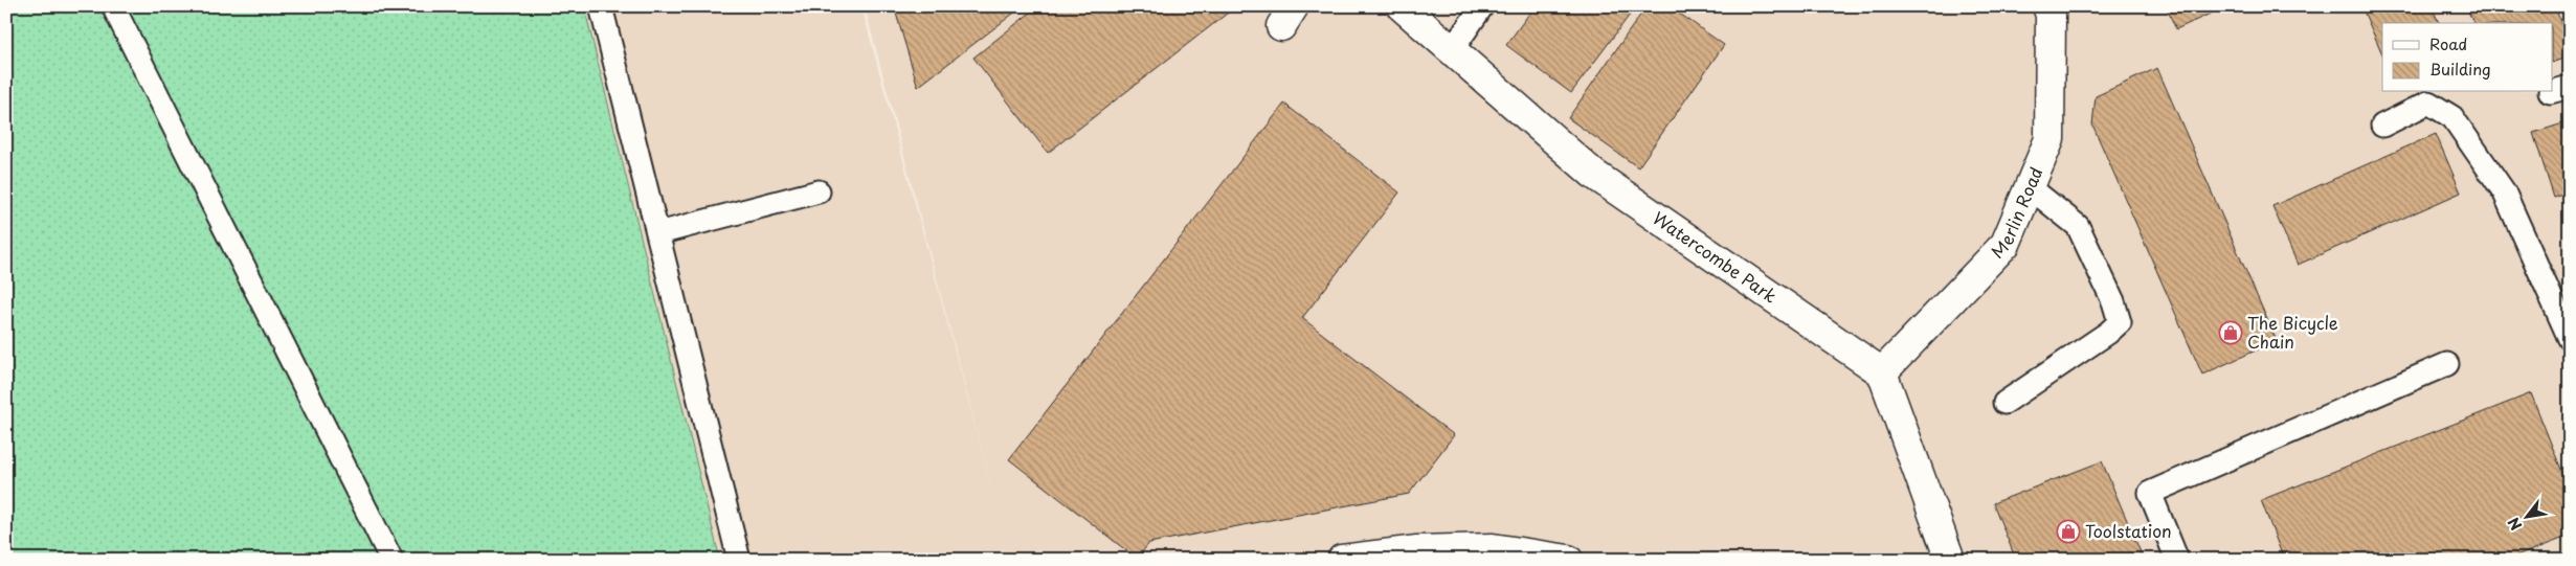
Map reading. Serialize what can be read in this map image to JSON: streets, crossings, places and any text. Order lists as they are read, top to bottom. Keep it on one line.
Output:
{"streets":{"street":["Merlin Road","Watercombe Park"]},"crossings":[["Merlin Road","Watercombe Park"]],"places":{"shop":["The Bicycle Chain","Toolstation"]},"legend":["Road","Building"],"north":"bottom left"}
